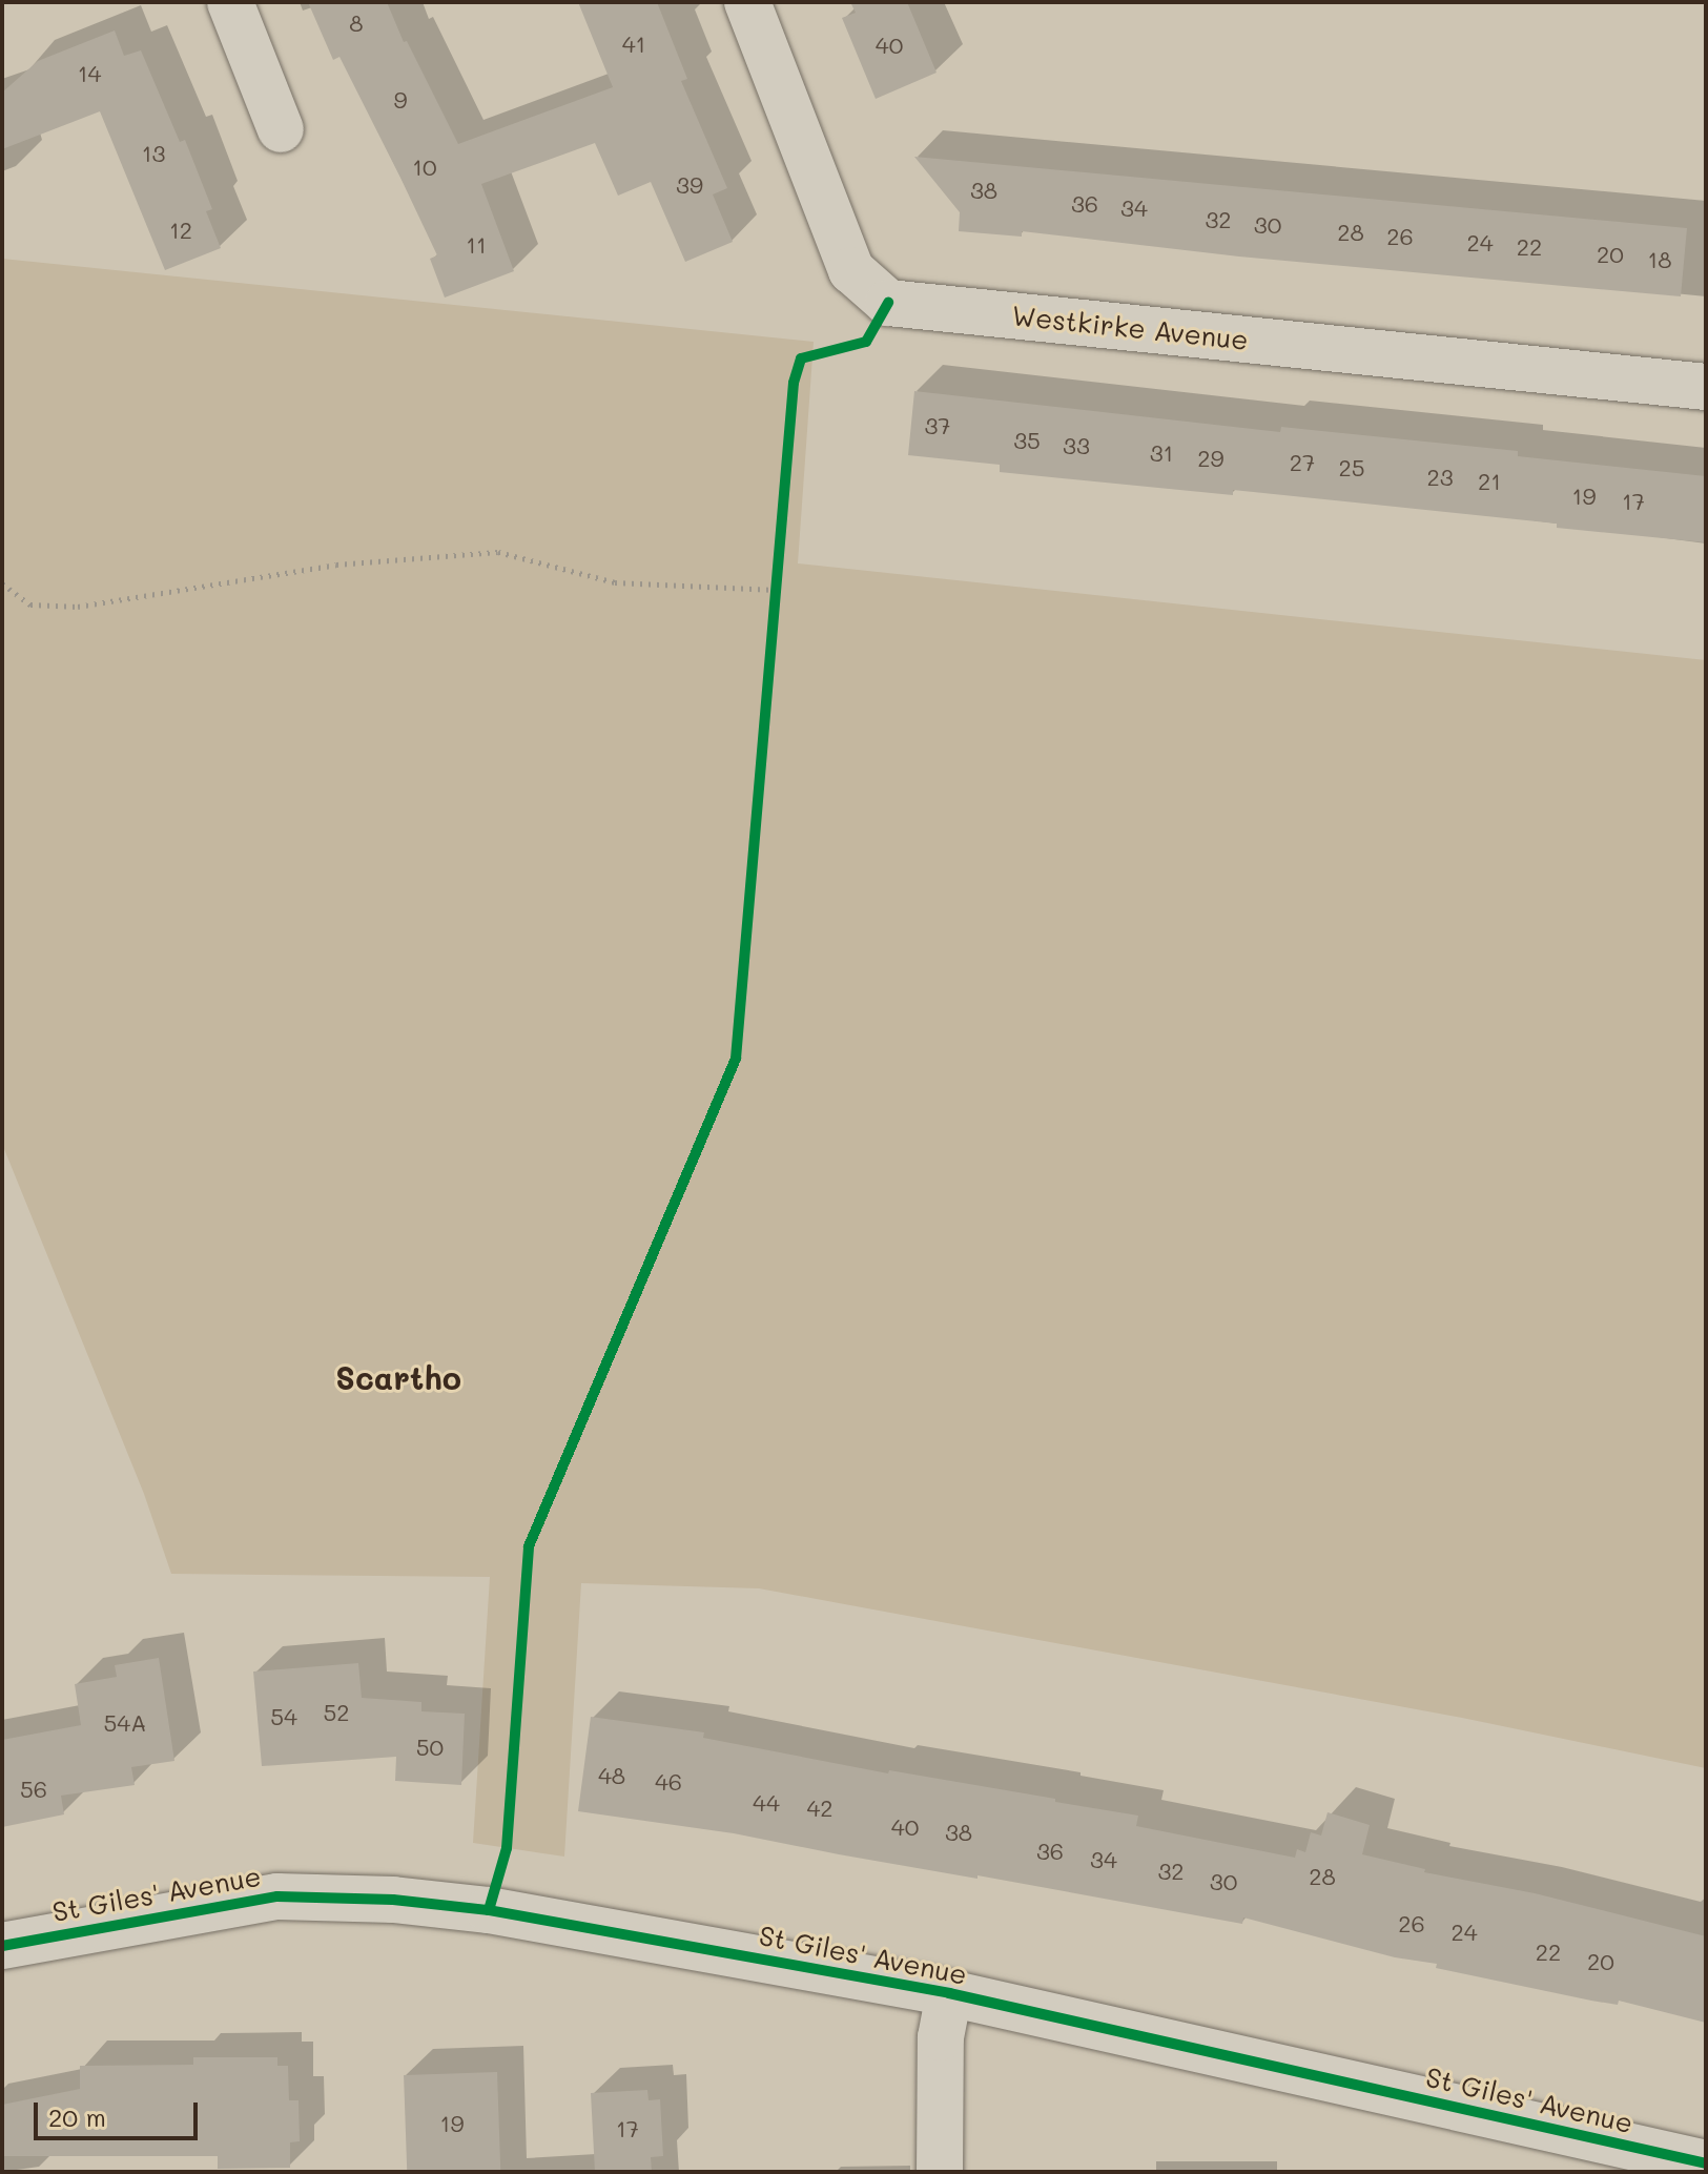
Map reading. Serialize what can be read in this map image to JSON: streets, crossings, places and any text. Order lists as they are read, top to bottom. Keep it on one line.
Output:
{"streets":{"street":["Westkirke Avenue","St Giles' Avenue"]},"districts":["Scartho"],"house_numbers":["8","41","40","14","9","13","10","39","38","36","34","32","30","12","28","26","24","11","22","20","18","37","35","33","31","29","27","25","23","21","19","17","52","54","54A","50","48","46","56","44","42","40","38","36","34","32","28","30","26","24","22","20","19","17"],"scale_bar":"20 m"}
